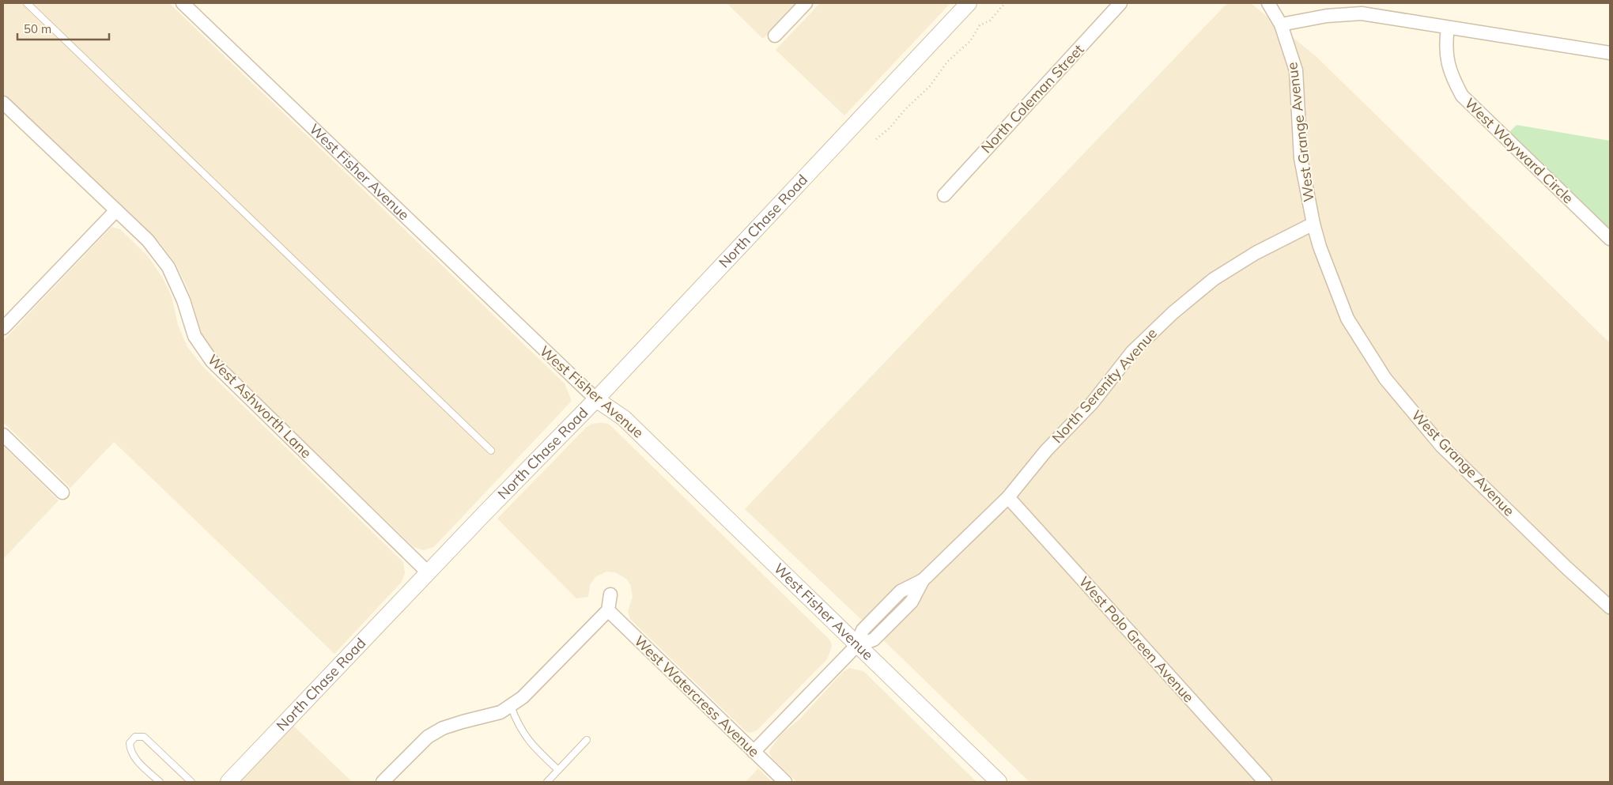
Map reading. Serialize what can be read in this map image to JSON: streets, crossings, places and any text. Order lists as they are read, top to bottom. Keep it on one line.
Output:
{"streets":{"street":["North Coleman Street","West Grange Avenue","West Wayward Circle","West Fisher Avenue","North Chase Road","North Serenity Avenue","West Ashworth Lane","West Polo Green Avenue","West Watercress Avenue"]},"crossings":[["West Grange Avenue","North Serenity Avenue"],["West Fisher Avenue","North Chase Road"],["West Fisher Avenue","North Serenity Avenue"],["North Chase Road","West Ashworth Lane"],["North Serenity Avenue","West Polo Green Avenue"],["North Serenity Avenue","West Watercress Avenue"]],"scale_bar":"50 m"}
